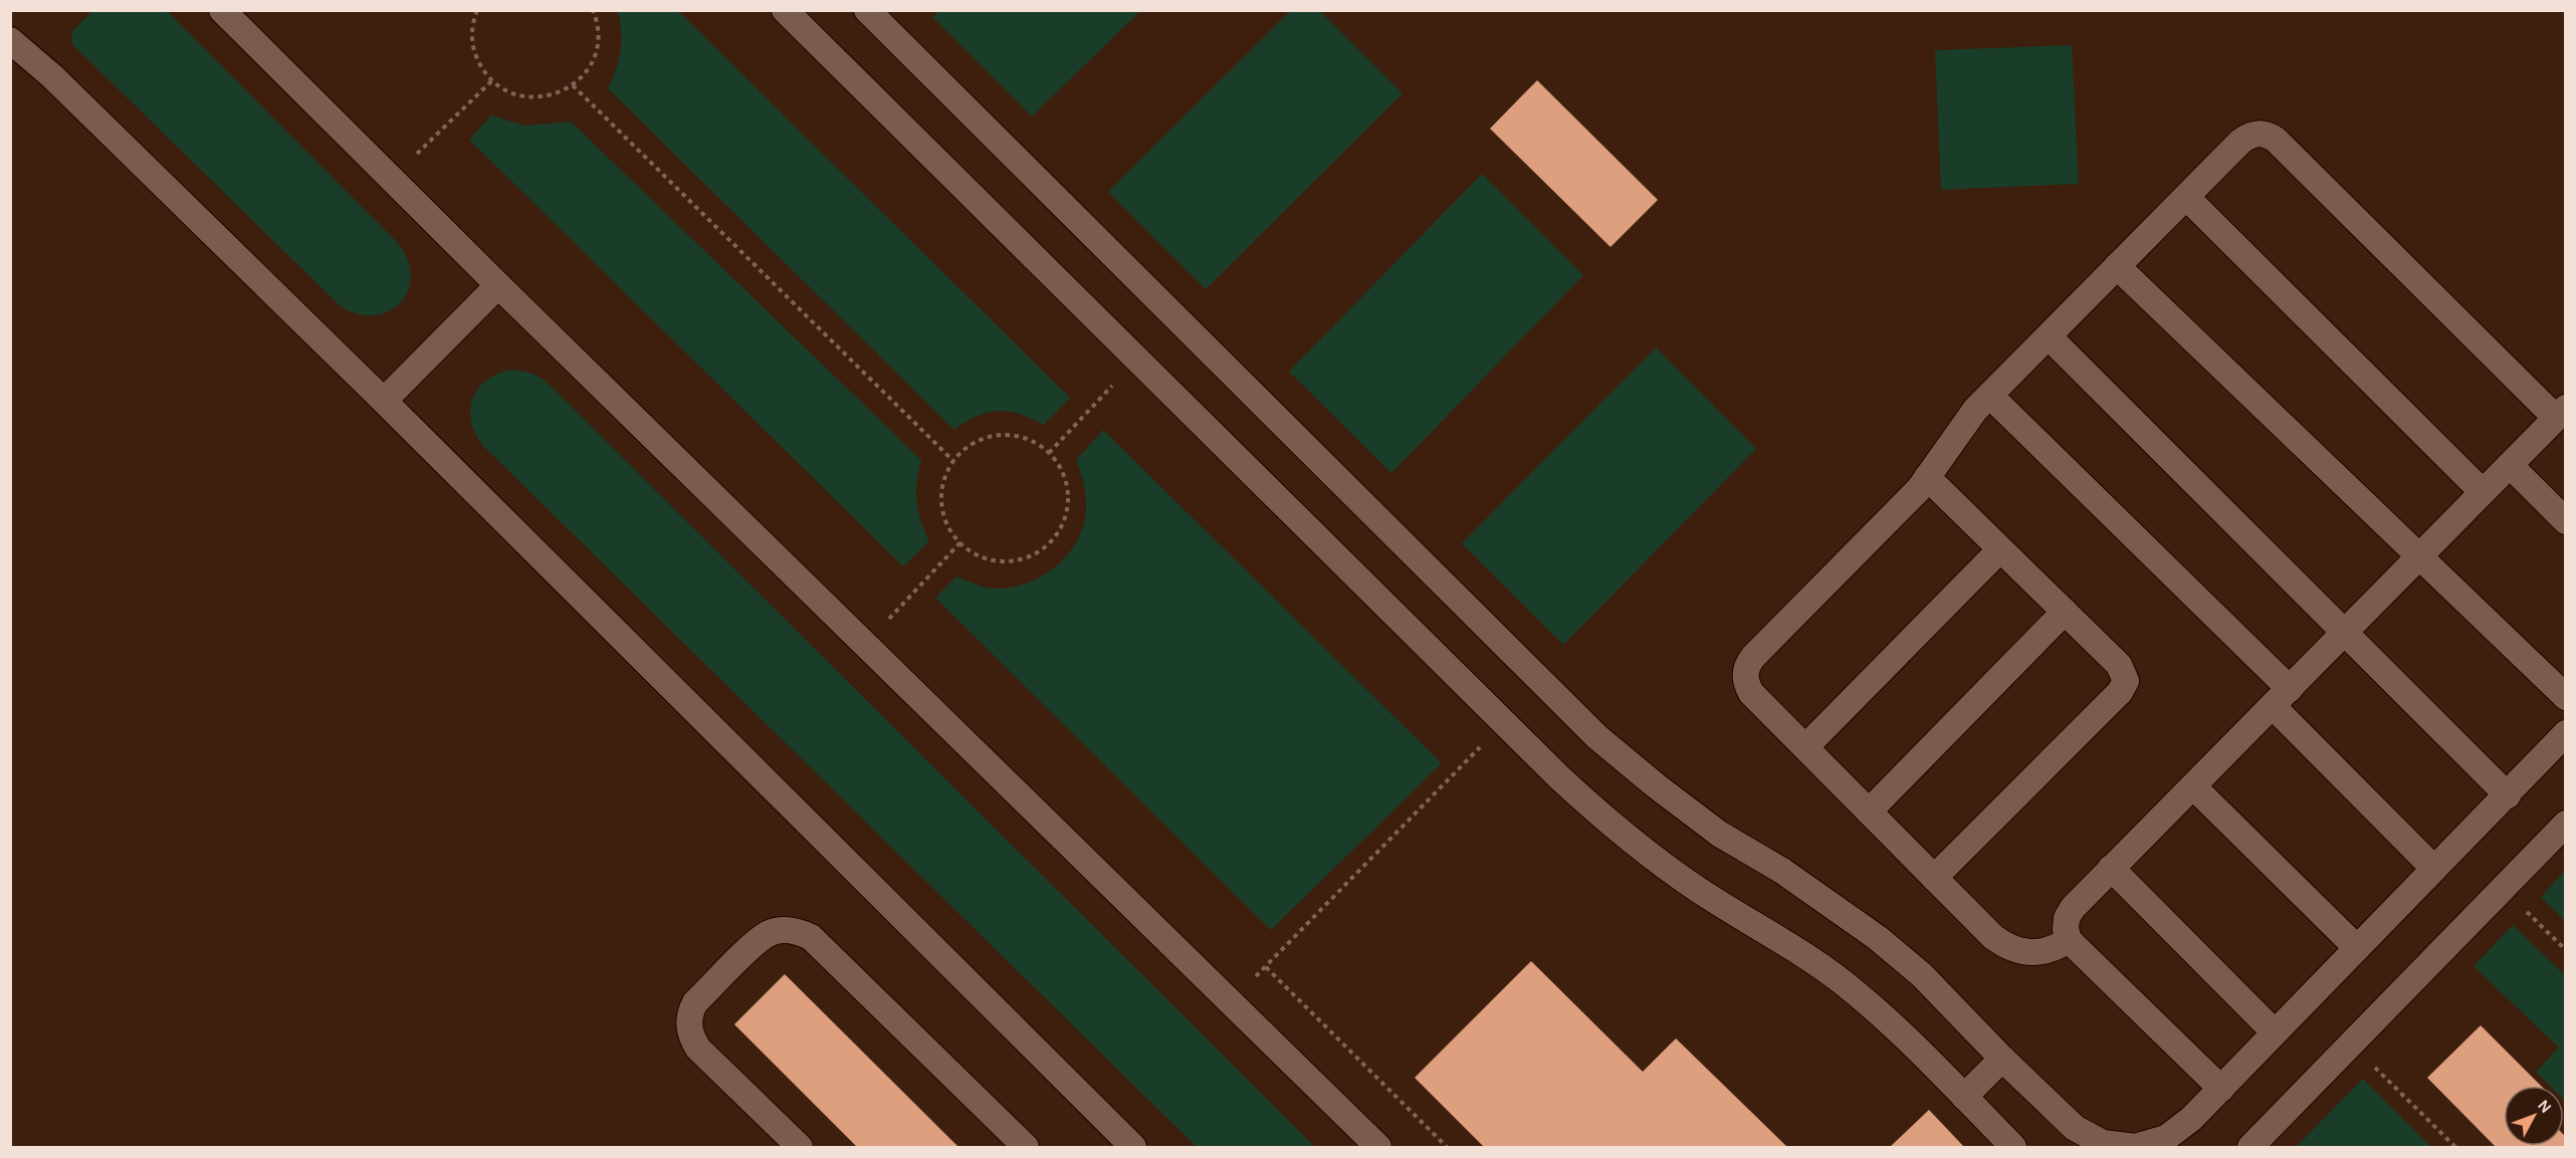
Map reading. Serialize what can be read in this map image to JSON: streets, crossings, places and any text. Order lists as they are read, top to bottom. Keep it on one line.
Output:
{"north":"top right"}
